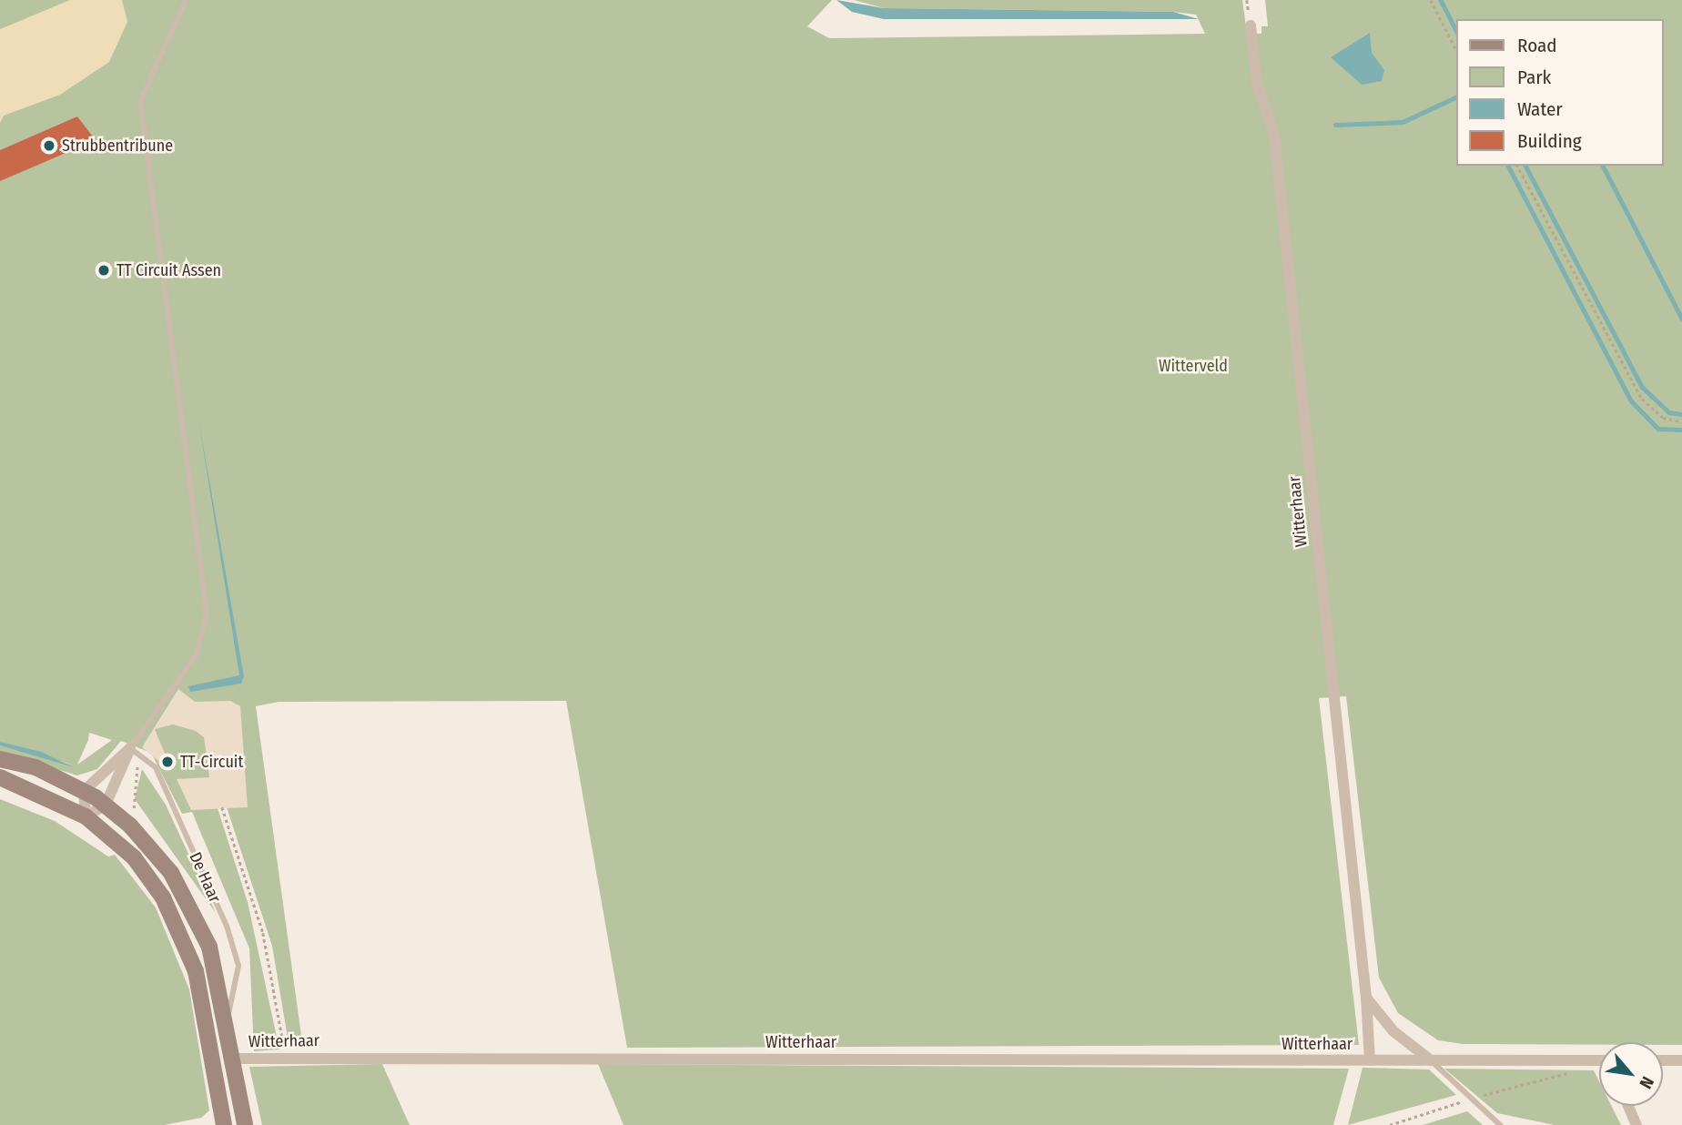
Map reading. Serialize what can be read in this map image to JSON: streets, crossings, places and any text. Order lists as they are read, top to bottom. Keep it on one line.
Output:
{"streets":{"street":["Witterhaar","De Haar"]},"crossings":[["Witterhaar","De Haar"]],"parks":["Witterveld"],"places":["Strubbentribune","TT Circuit Assen","TT-Circuit"],"legend":["Road","Park","Water","Building"],"north":"bottom right"}
